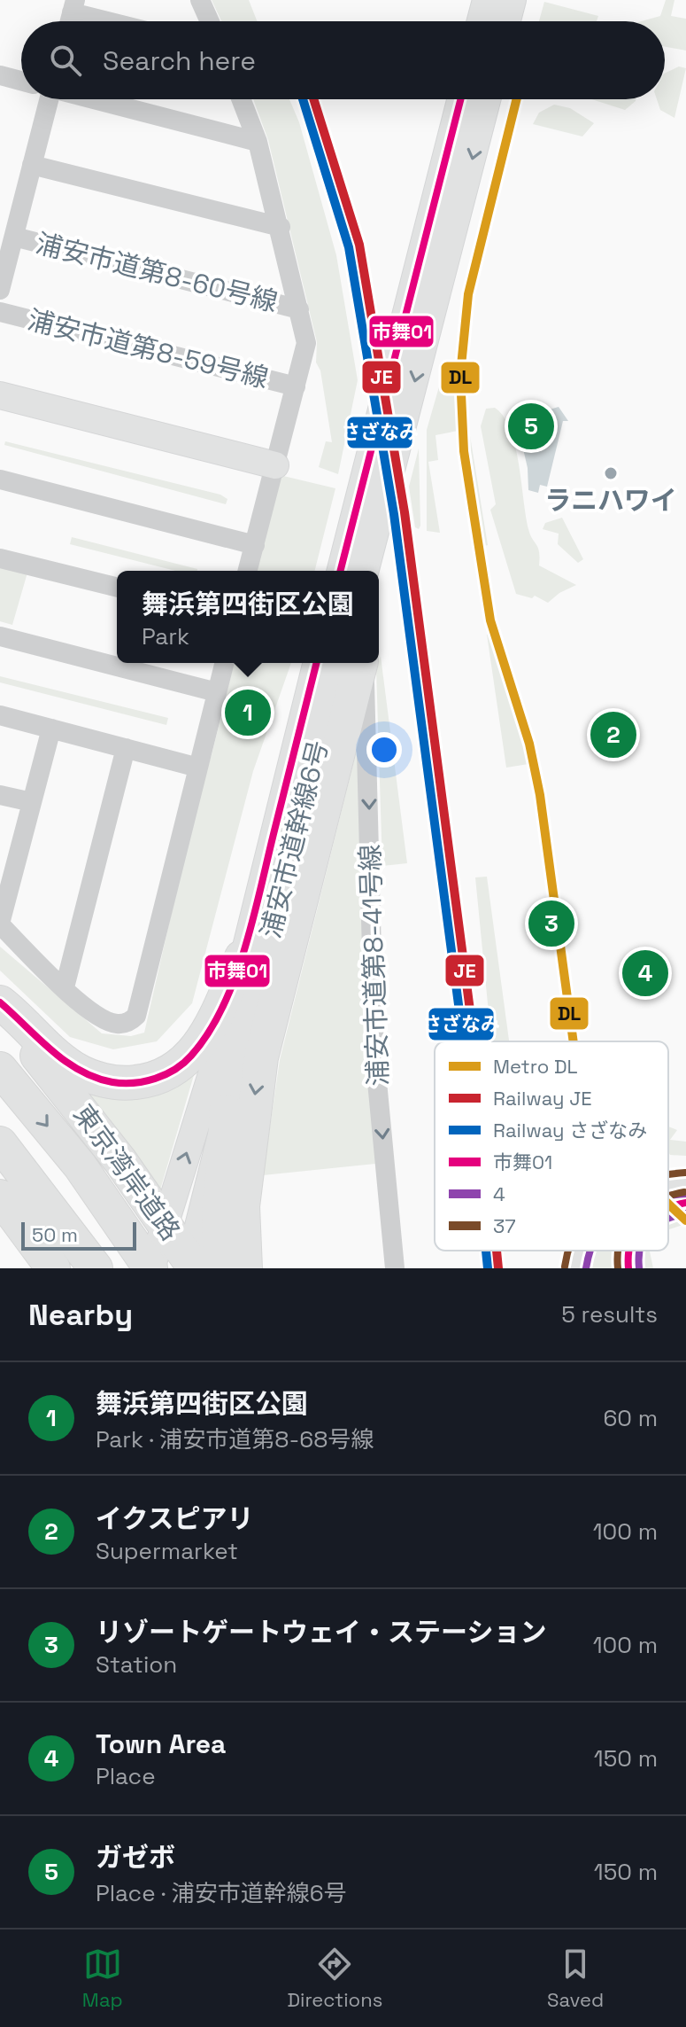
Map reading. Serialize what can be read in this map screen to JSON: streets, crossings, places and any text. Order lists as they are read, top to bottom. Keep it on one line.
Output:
{"streets":{"highway":["東京湾岸道路"],"street":["浦安市道第8-60号線","浦安市道第8-59号線","浦安市道幹線6号","浦安市道第8-41号線"]},"crossings":[["浦安市道幹線6号","東京湾岸道路"]],"one_way":["浦安市道第8-41号線"],"places":["ラニハワイ"],"lines":["metro line DL","rail line JE","rail line さざなみ","transit line 市舞01","transit line 37","transit line 4"],"legend":["Metro DL","Railway JE","Railway さざなみ","市舞01","4","37"],"scale_bar":"50 m","page":{"search":"Search here","pins":["5","1","2","3","4"],"popup":["舞浜第四街区公園","Park"],"scale":"50 m","heading":["Nearby","5 results"],"list":[{"mark":"1","name":"舞浜第四街区公園","note":"Park · 浦安市道第8-68号線","value":"60 m"},{"mark":"2","name":"イクスピアリ","note":"Supermarket","value":"100 m"},{"mark":"3","name":"リゾートゲートウェイ・ステーション","note":"Station","value":"100 m"},{"mark":"4","name":"Town Area","note":"Place","value":"150 m"},{"mark":"5","name":"ガゼボ","note":"Place · 浦安市道幹線6号","value":"150 m"}],"nav":["Map","Directions","Saved"]}}
